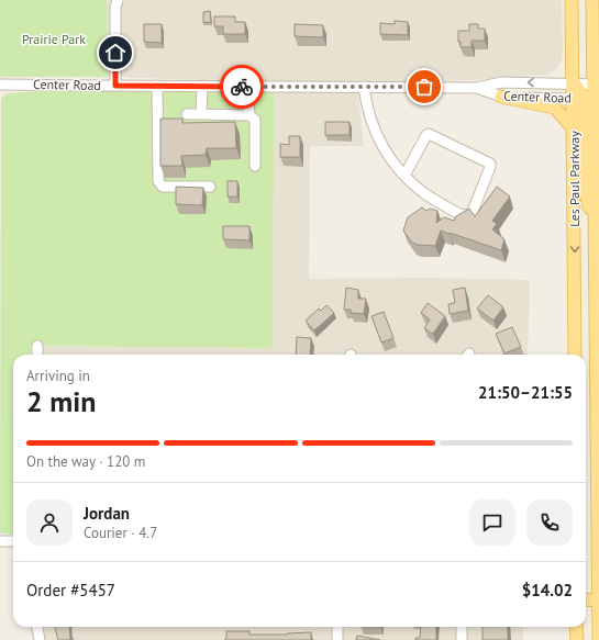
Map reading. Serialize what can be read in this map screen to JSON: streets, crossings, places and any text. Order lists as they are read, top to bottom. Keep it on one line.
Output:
{"streets":{"main road":["Les Paul Parkway"],"street":["Center Road"]},"crossings":[["Center Road","Les Paul Parkway"]],"parks":["Prairie Park"],"page":{"heading":["2 min","Arriving in","21:50–21:55"],"panel":["Jordan","Courier · 4.7","Order #5457","$14.02"],"bar":"On the way · 120 m"}}
